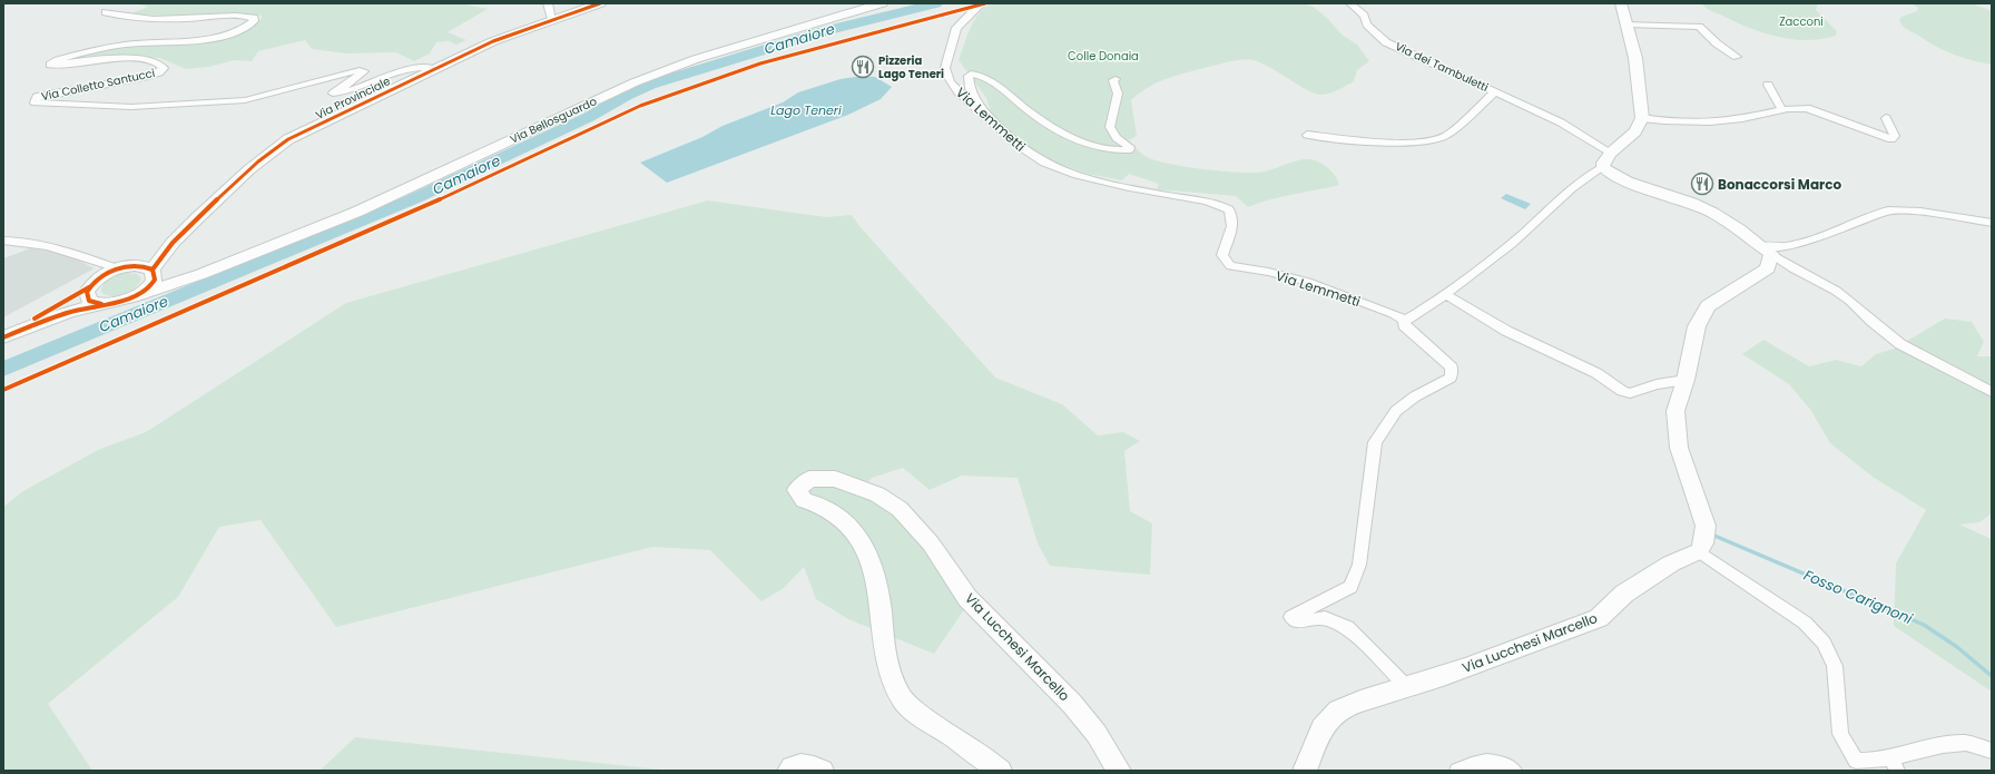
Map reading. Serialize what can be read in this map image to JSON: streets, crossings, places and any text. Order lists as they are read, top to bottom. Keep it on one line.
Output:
{"streets":{"street":["Via dei Tambuletti","Via Colletto Santucci","Via Provinciale","Via Lemmetti","Via Bellosguardo","Via Lucchesi Marcello"]},"crossings":[["Via Colletto Santucci","Via Provinciale"],["Via Provinciale","Via Bellosguardo"]],"water":["Camaiore","Lago Teneri","Fosso Carignoni"],"parks":["Zacconi","Colle Donaia"],"places":{"restaurant":["Pizzeria Lago Teneri","Bonaccorsi Marco"]}}
